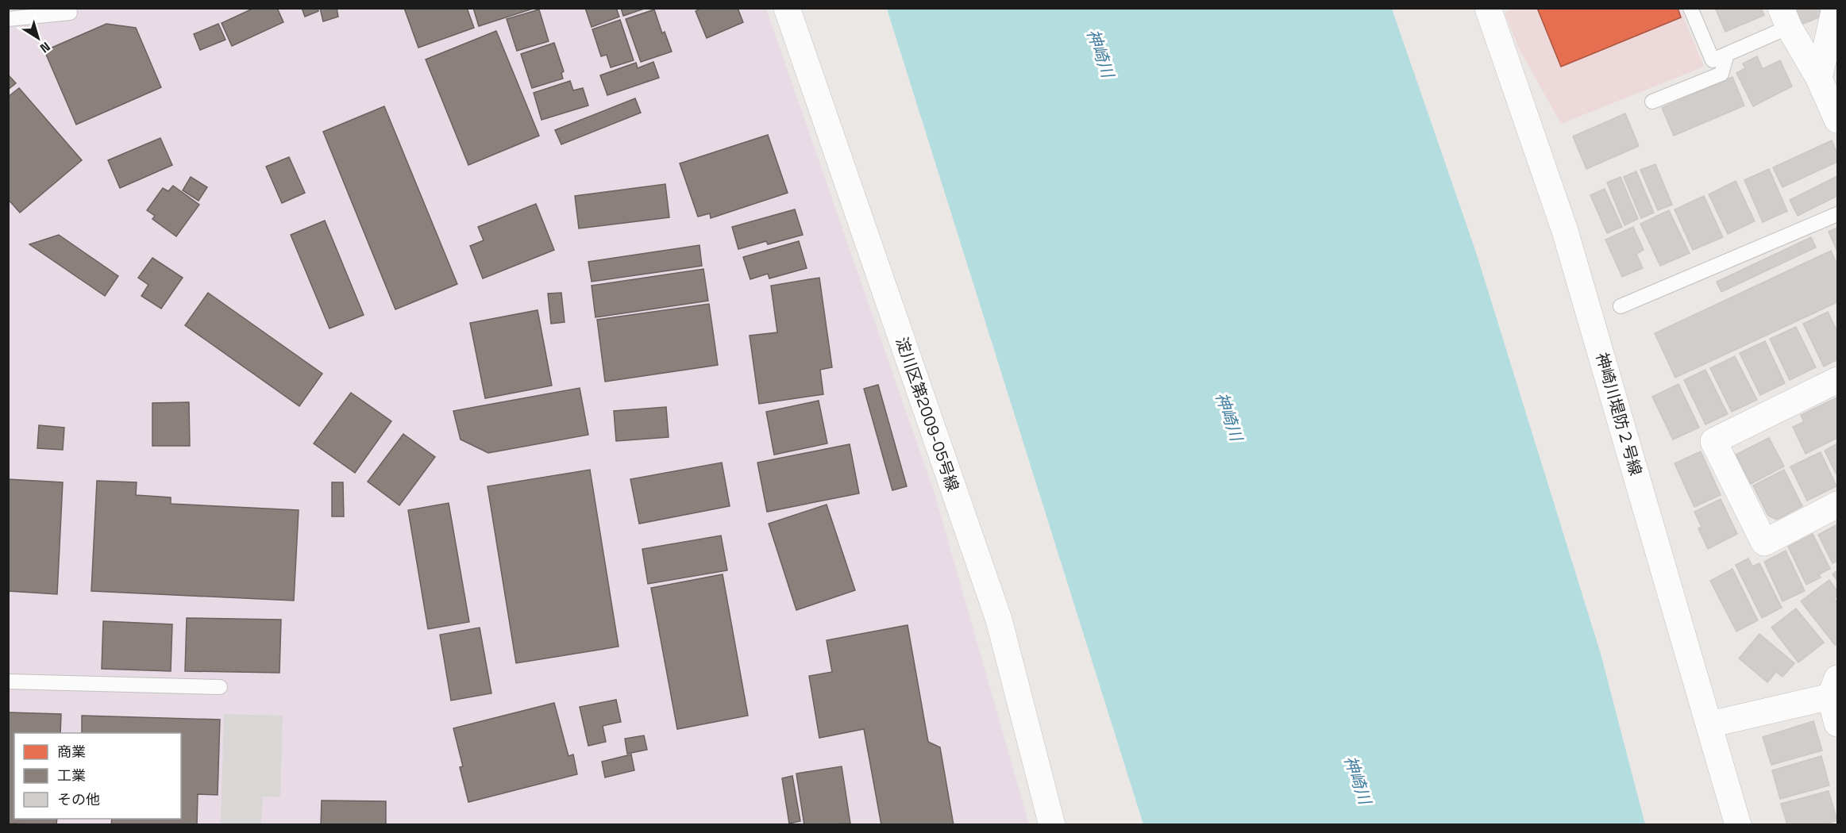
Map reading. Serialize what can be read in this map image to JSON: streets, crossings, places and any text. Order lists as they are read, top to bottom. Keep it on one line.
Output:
{"streets":{"street":["淀川区第2009-05号線","神崎川堤防２号線"]},"water":["神崎川"],"legend":["商業","工業","その他"],"north":"bottom right"}
